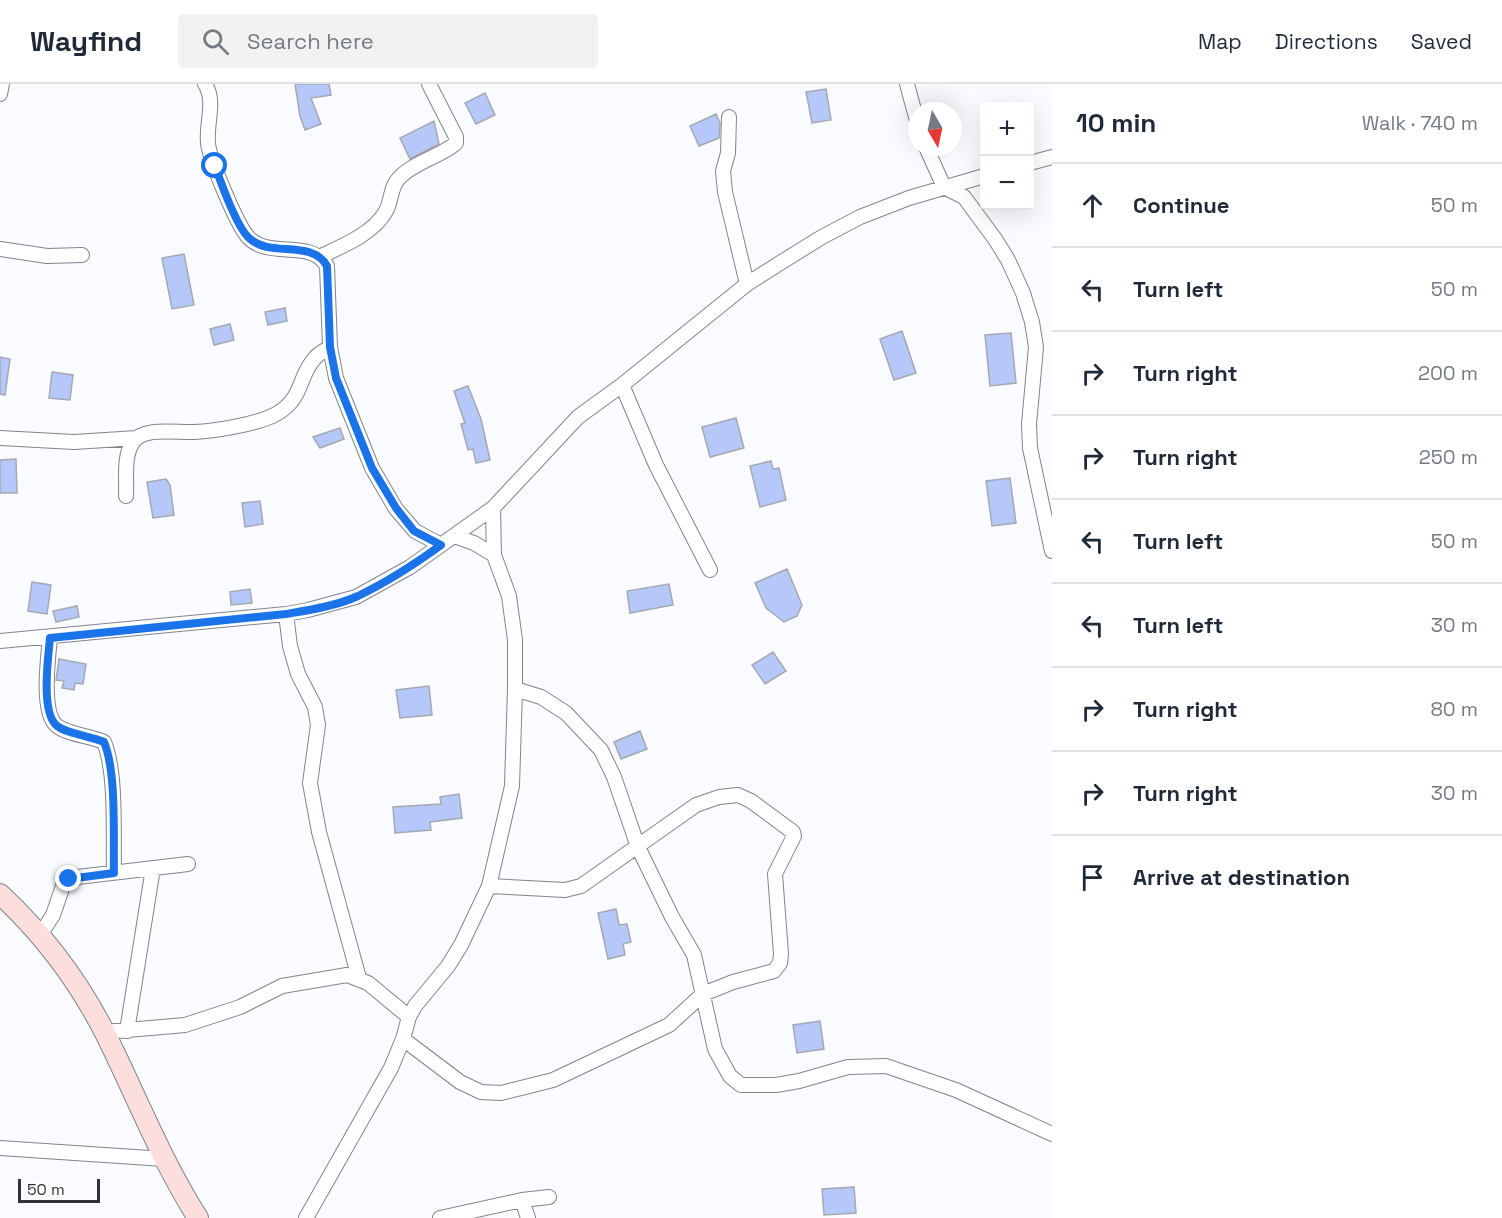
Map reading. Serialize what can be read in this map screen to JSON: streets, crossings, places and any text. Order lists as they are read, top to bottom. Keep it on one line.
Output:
{"scale_bar":"50 m","north":"bottom","page":{"header":"Wayfind","search":"Search here","nav":["Map","Directions","Saved"],"heading":["10 min","Walk · 740 m"],"map_buttons":["+","−"],"list":[["Continue","50 m"],["Turn left","50 m"],["Turn right","200 m"],["Turn right","250 m"],["Turn left","50 m"],["Turn left","30 m"],["Turn right","80 m"],["Turn right","30 m"],"Arrive at destination"],"scale":"50 m"}}
